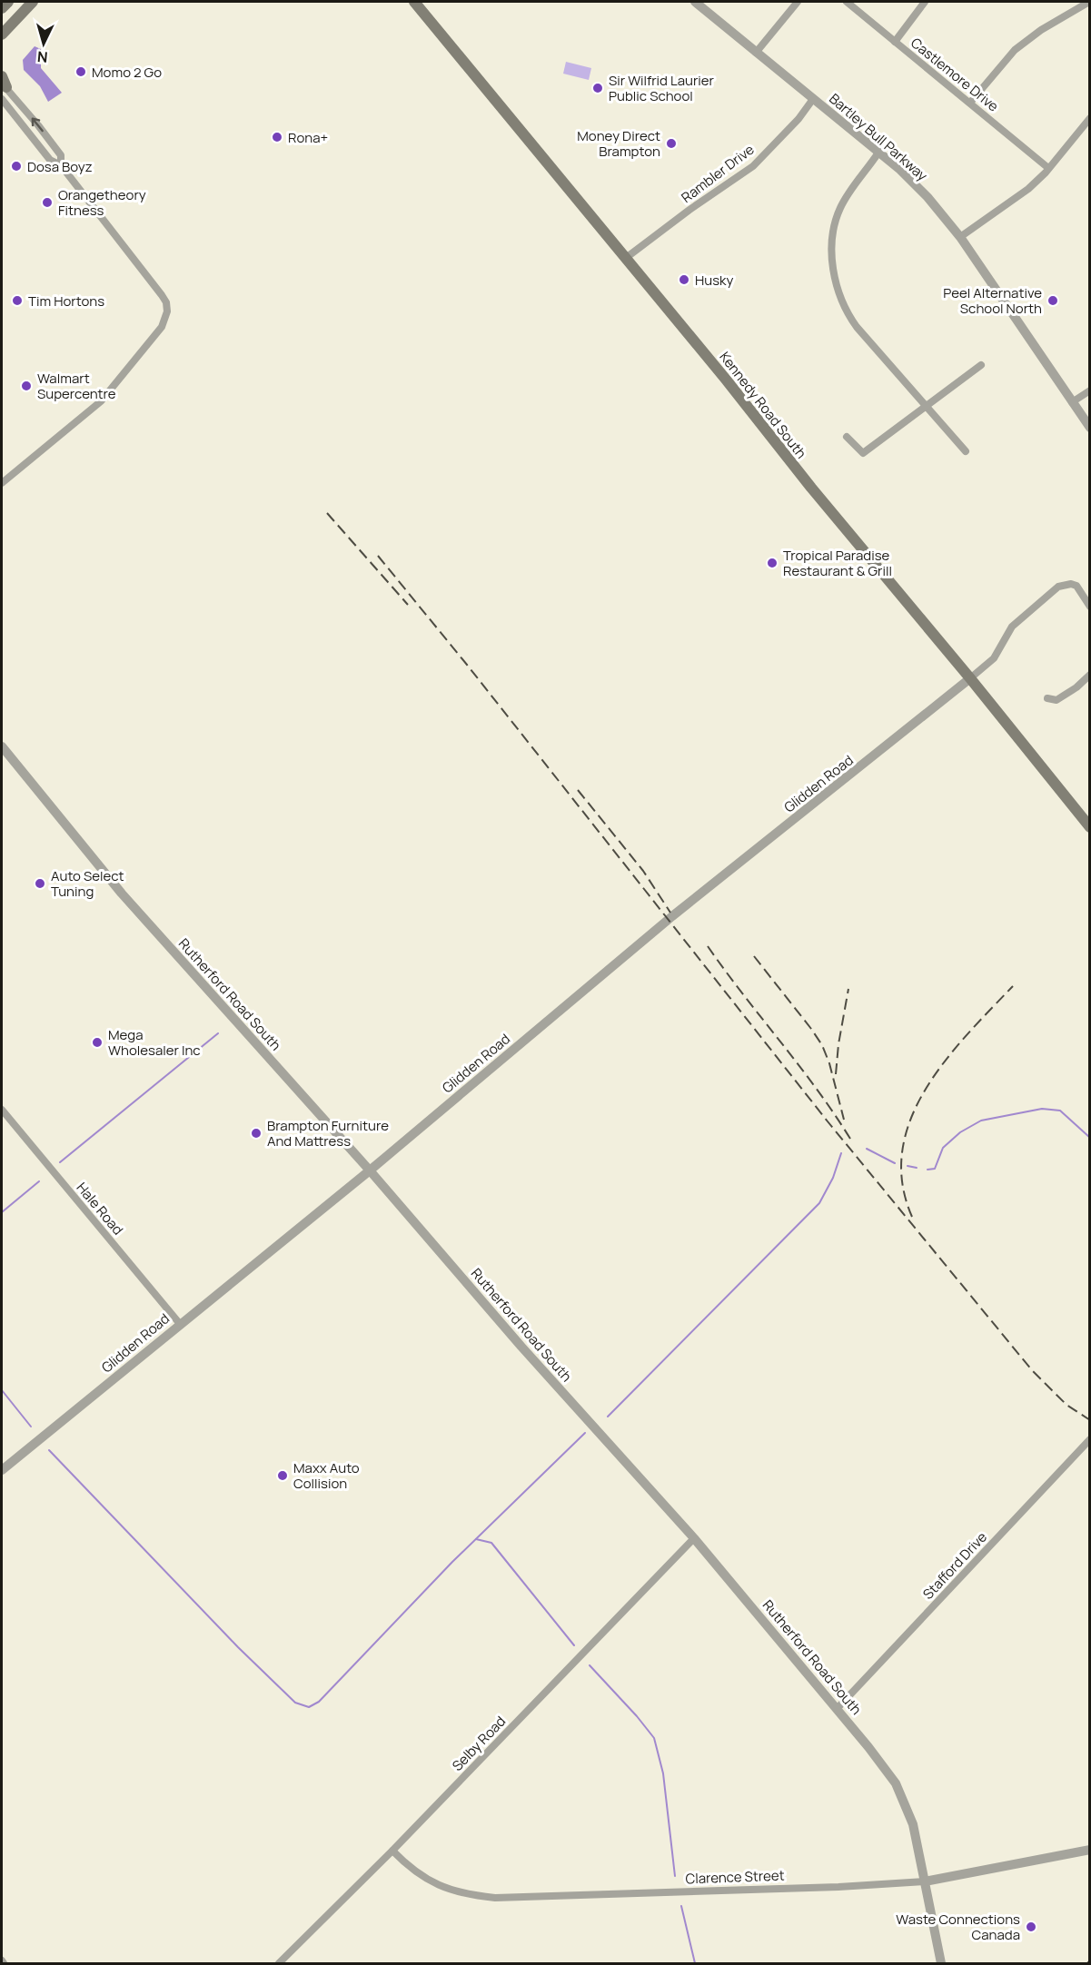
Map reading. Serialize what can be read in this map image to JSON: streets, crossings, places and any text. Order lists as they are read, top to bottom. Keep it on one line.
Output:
{"streets":{"main road":["Kennedy Road South"],"street":["Castlemore Drive","Bartley Bull Parkway","Rambler Drive","Glidden Road","Rutherford Road South","Hale Road","Stafford Drive","Selby Road","Clarence Street"]},"crossings":[["Bartley Bull Parkway","Rambler Drive"],["Rambler Drive","Kennedy Road South"],["Kennedy Road South","Glidden Road"],["Glidden Road","Rutherford Road South"],["Glidden Road","Hale Road"],["Rutherford Road South","Stafford Drive"],["Rutherford Road South","Selby Road"],["Rutherford Road South","Clarence Street"],["Selby Road","Clarence Street"]],"places":["Momo 2 Go","Sir Wilfrid Laurier Public School","Rona+","Money Direct Brampton","Dosa Boyz","Orangetheory Fitness","Husky","Tim Hortons","Peel Alternative School North","Walmart Supercentre","Tropical Paradise Restaurant & Grill","Auto Select Tuning","Mega Wholesaler Inc","Brampton Furniture And Mattress","Maxx Auto Collision","Waste Connections Canada"],"north":"bottom"}
